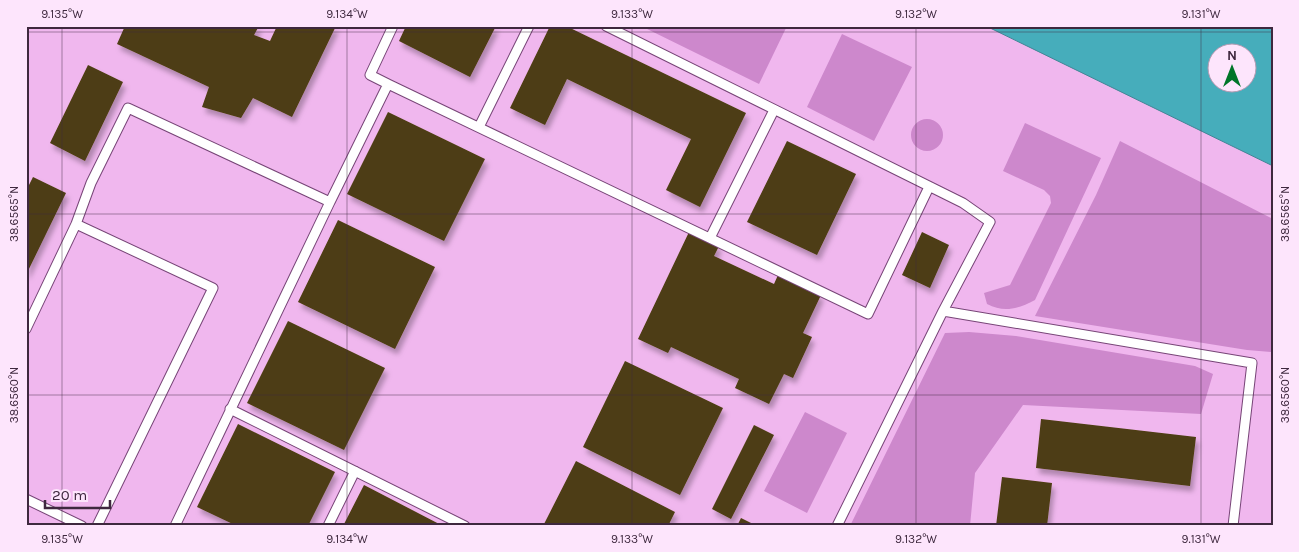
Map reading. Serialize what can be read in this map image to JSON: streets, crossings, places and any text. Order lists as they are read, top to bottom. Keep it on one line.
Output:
{"scale_bar":"20 m","north":"top","coordinates":["9.135°W","9.134°W","9.133°W","9.132°W","9.131°W","38.6565°N","38.6560°N"]}
